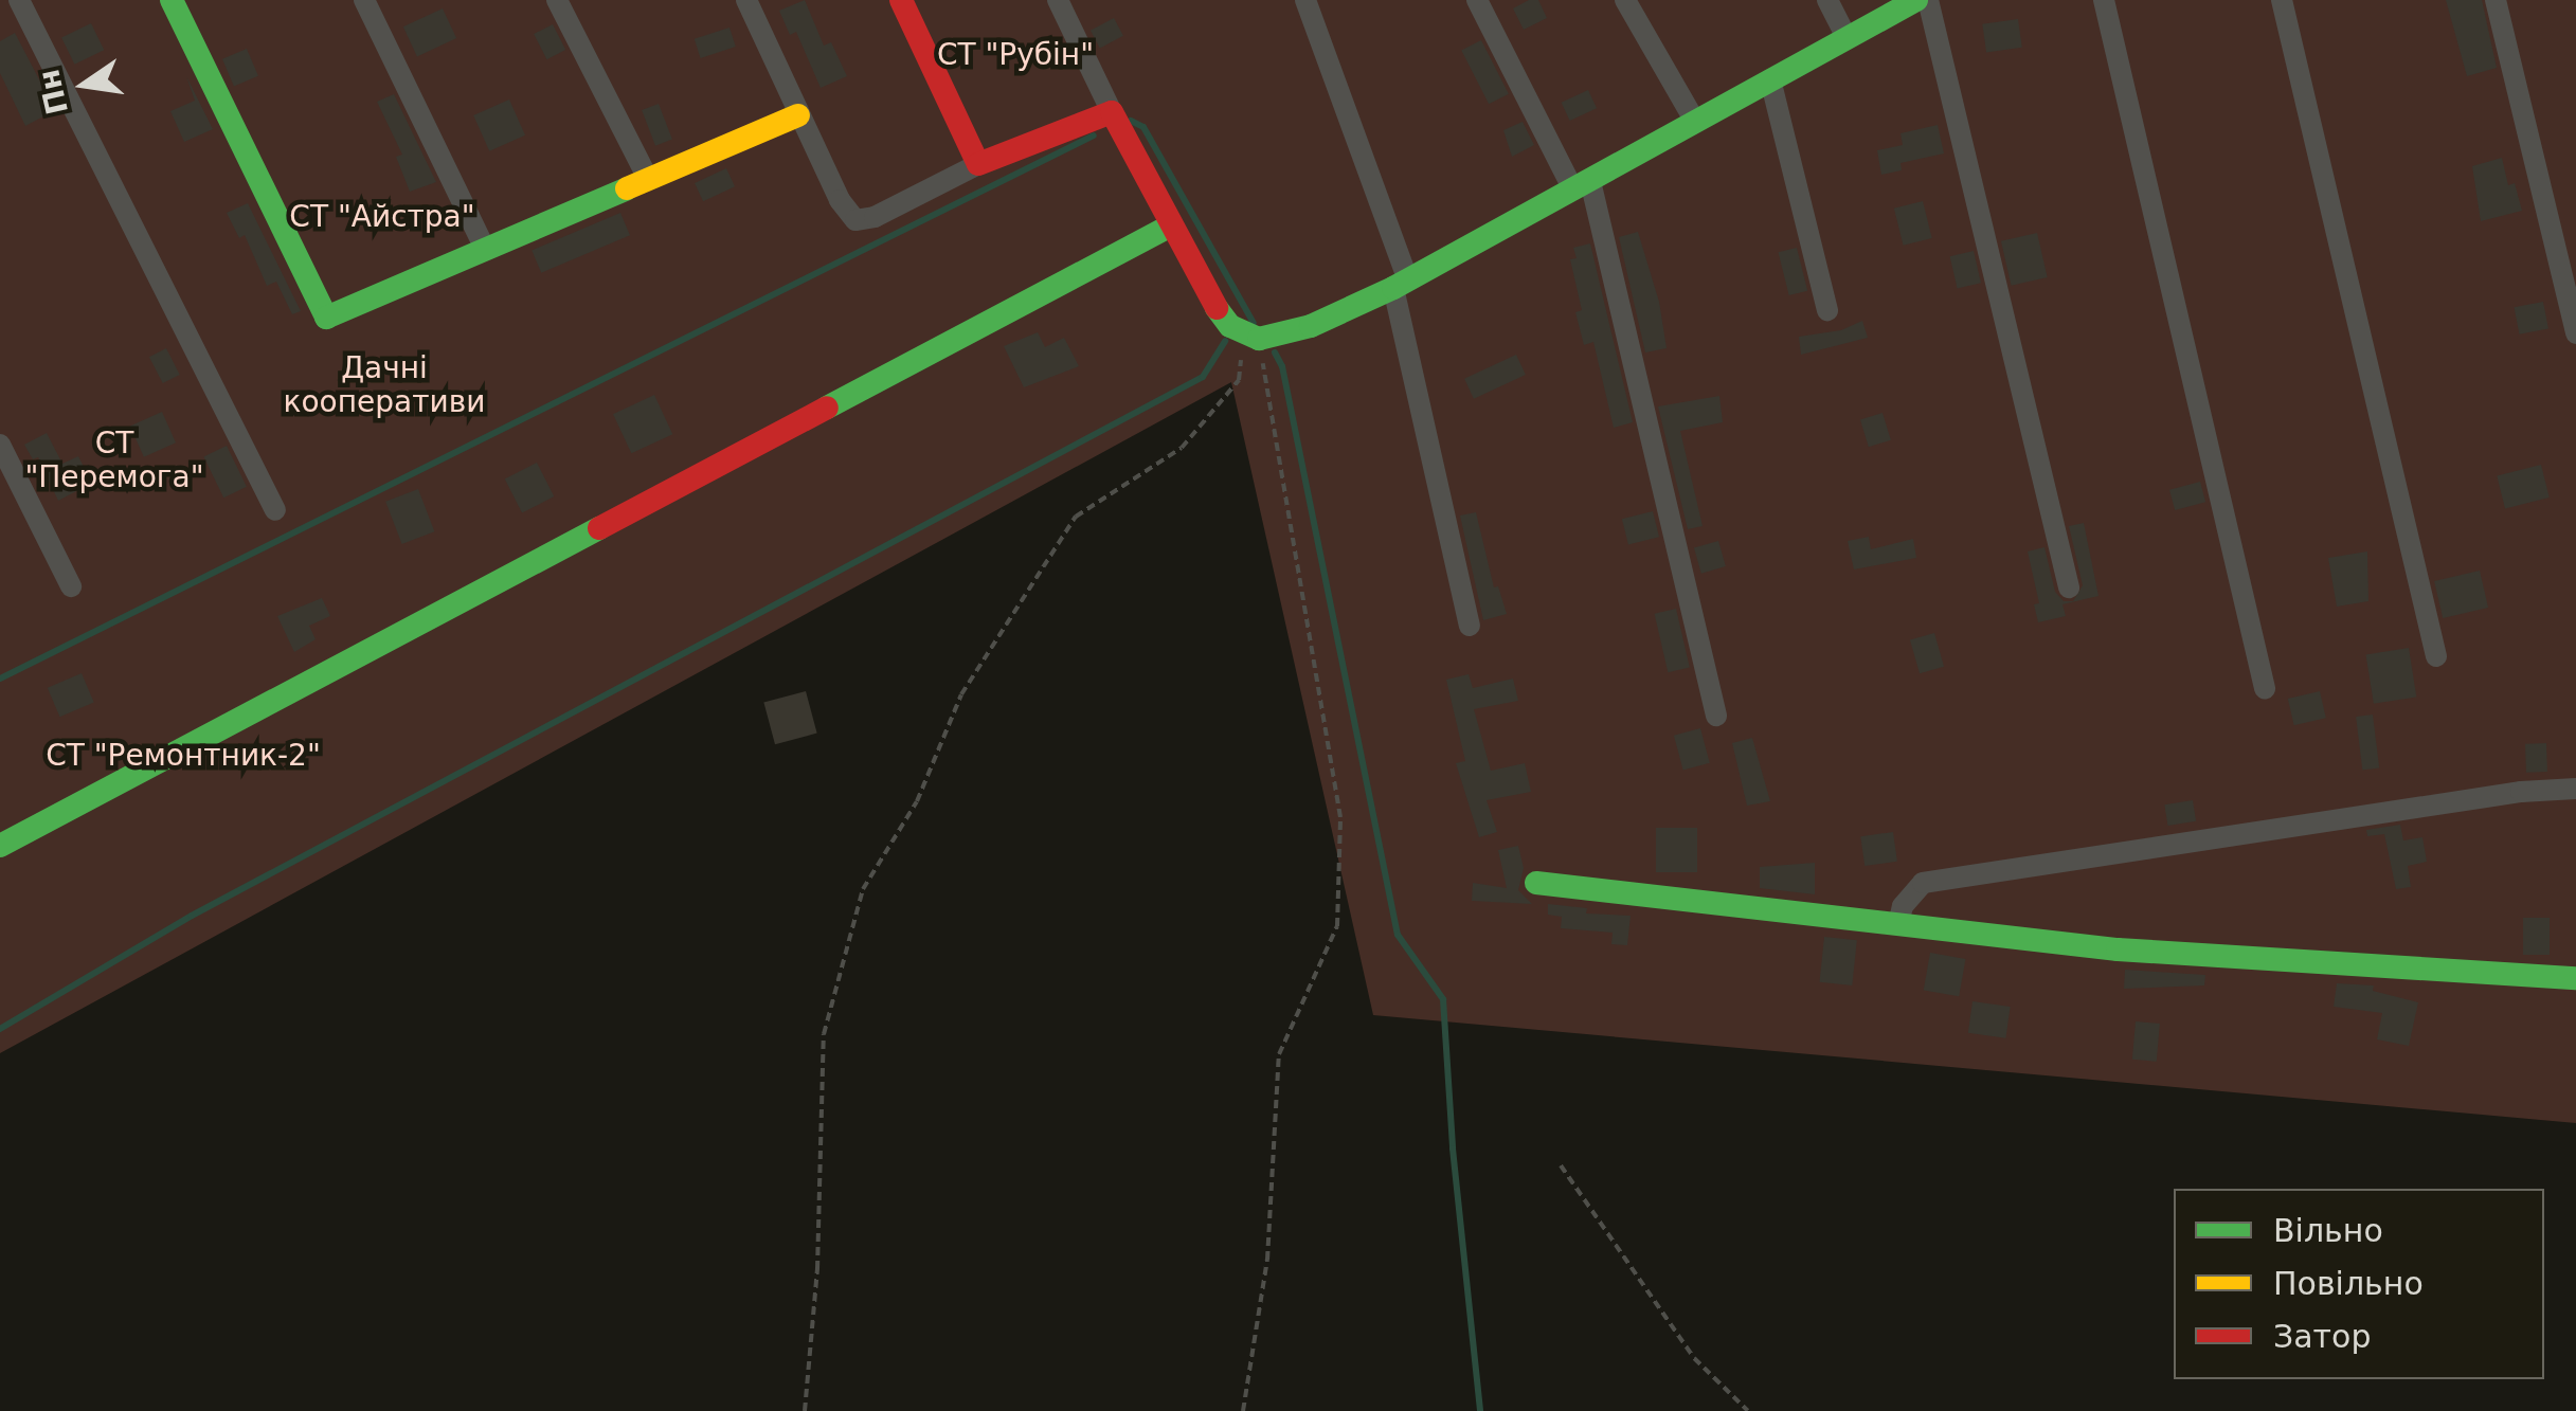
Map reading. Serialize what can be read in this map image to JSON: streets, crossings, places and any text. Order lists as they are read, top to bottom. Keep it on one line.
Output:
{"parks":["СТ \"Рубін\"","СТ \"Айстра\"","Дачні кооперативи","СТ \"Перемога\"","СТ \"Ремонтник-2\""],"legend":["Вільно","Повільно","Затор"],"north":"left"}
